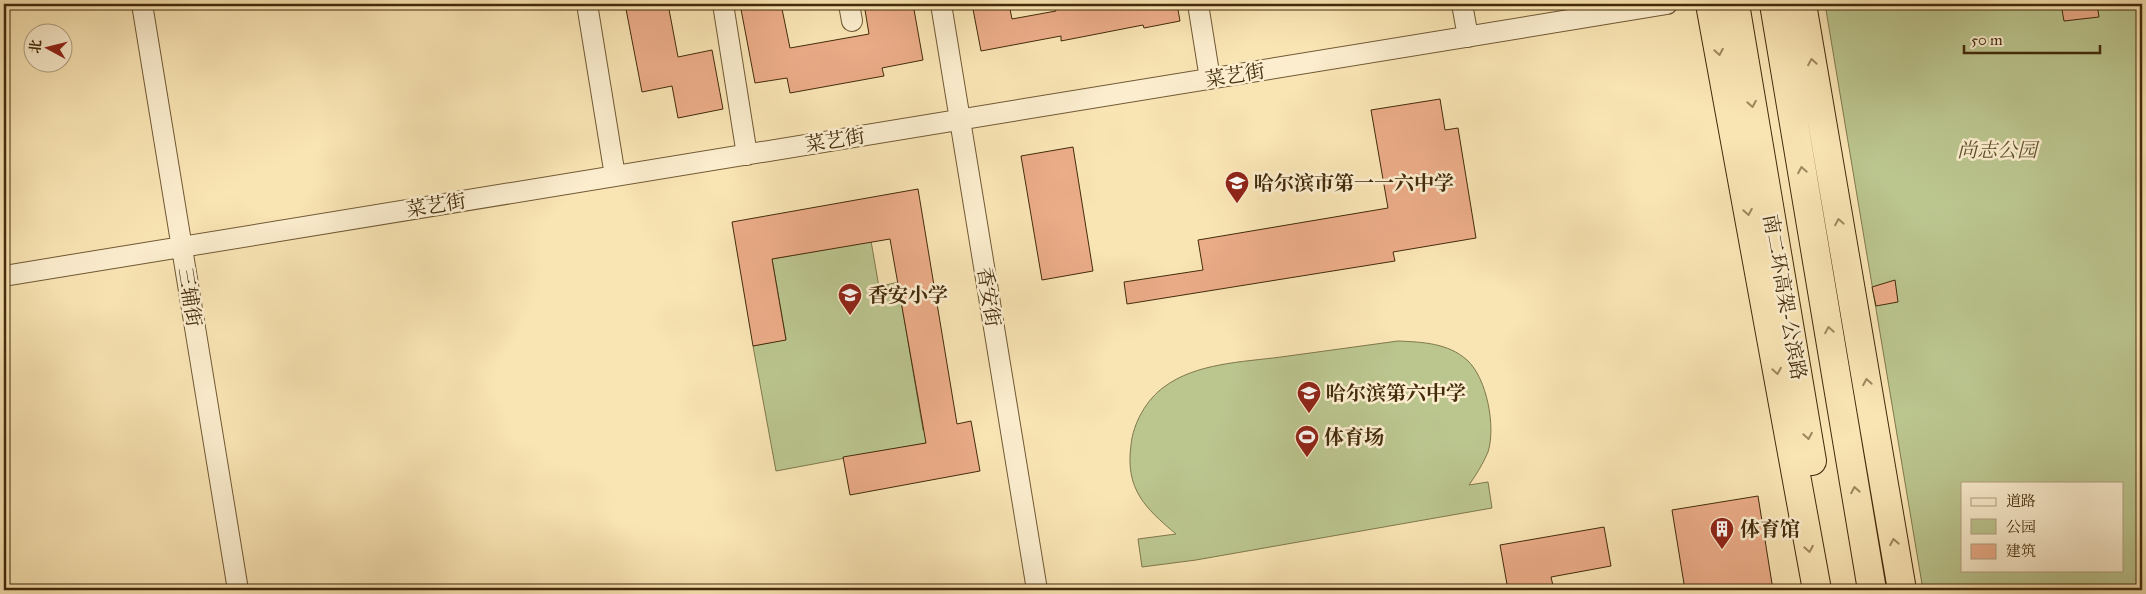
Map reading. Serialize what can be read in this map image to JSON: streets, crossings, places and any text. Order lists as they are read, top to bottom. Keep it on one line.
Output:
{"streets":{"highway":["南二环高架-公滨路"],"street":["菜艺街","三辅街","香安街"]},"crossings":[["菜艺街","三辅街"],["菜艺街","香安街"]],"parks":["尚志公园"],"places":{"school or university":["哈尔滨市第一一六中学","香安小学","哈尔滨第六中学"],"sports":["体育场"],"building":["体育馆"]},"legend":["道路","公园","建筑"],"scale_bar":"50 m","north":"left"}
